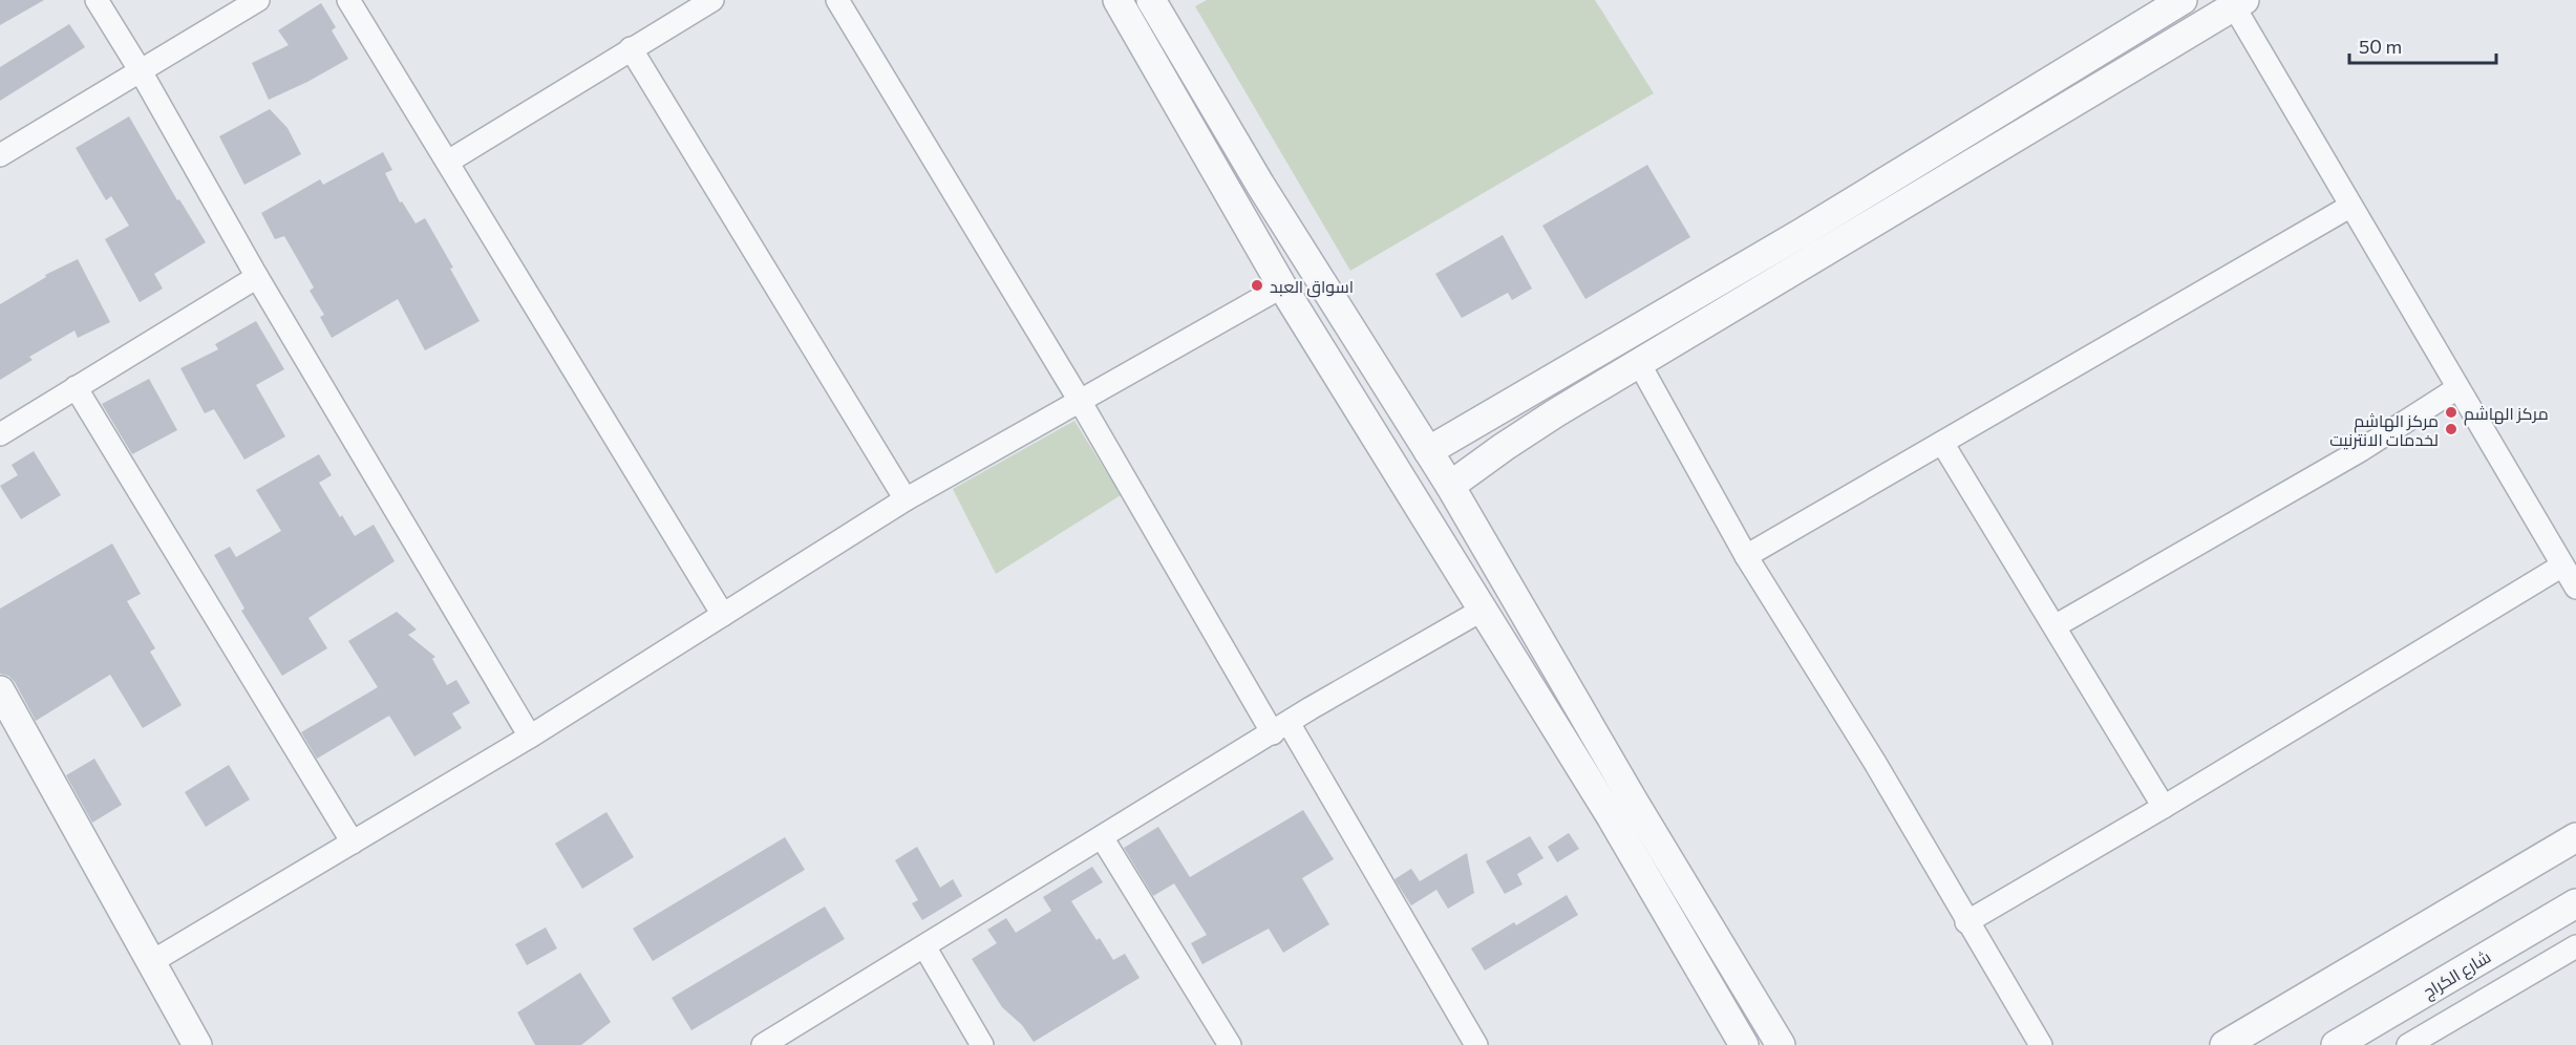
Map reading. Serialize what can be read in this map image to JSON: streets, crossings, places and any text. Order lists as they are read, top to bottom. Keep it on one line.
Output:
{"streets":{"street":["شارع الكراج"]},"places":["اسواق العبد","مركز الهاشم","مركز الهاشم لخدمات الانترنيت"],"scale_bar":"50 m"}
